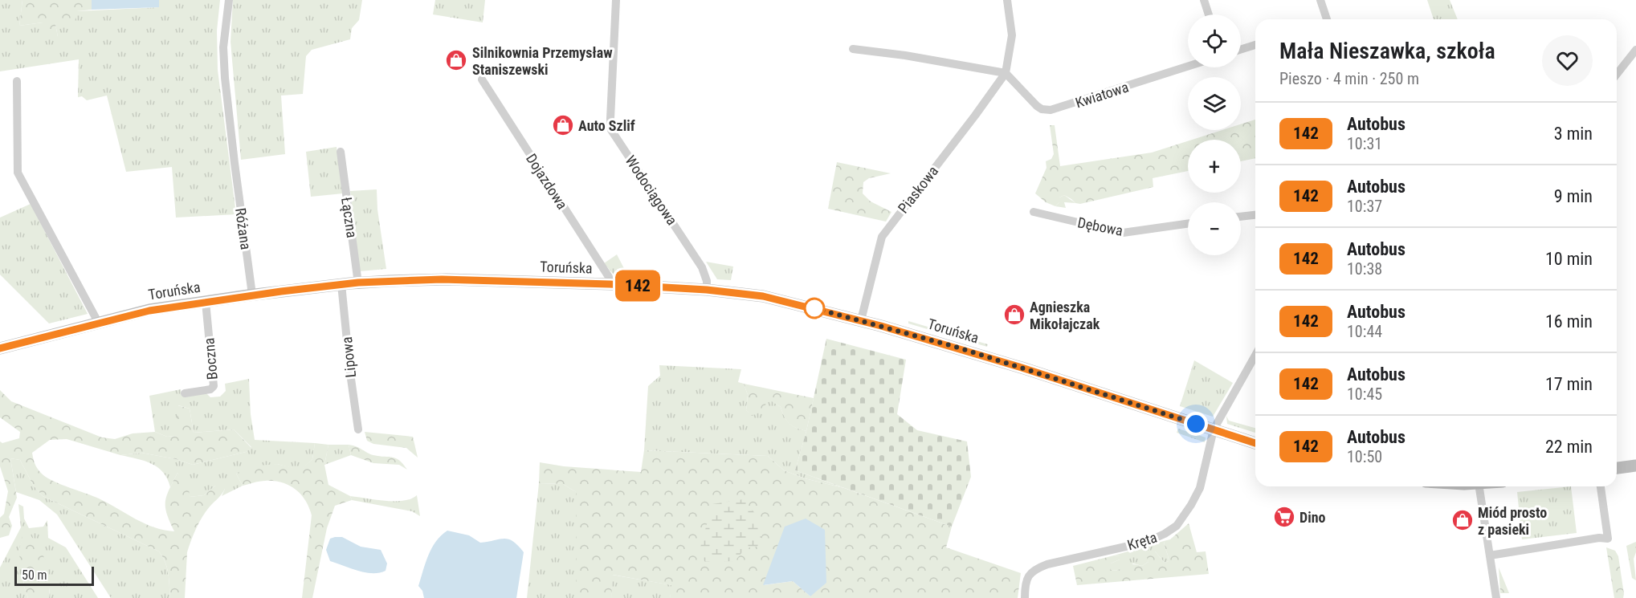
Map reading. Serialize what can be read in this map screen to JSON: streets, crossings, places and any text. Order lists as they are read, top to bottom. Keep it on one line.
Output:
{"streets":{"main road":["Toruńska"],"street":["Kwiatowa","Dojazdowa","Piaskowa","Wodociągowa","Łączna","Dębowa","Różana","Lipowa","Boczna","Kręta"]},"crossings":[["Kwiatowa","Piaskowa"],["Dojazdowa","Toruńska"],["Piaskowa","Toruńska"],["Wodociągowa","Toruńska"],["Łączna","Toruńska"],["Różana","Toruńska"],["Toruńska","Lipowa"],["Toruńska","Boczna"],["Toruńska","Kręta"]],"places":{"shop":["Silnikownia Przemysław Staniszewski","Auto Szlif","Agnieszka Mikołajczak","Miód prosto z pasieki"],"supermarket":["Dino"]},"lines":["bus line 142"],"scale_bar":"50 m","page":{"on_map":"142","map_buttons":["+","−"],"heading":["Mała Nieszawka, szkoła","Pieszo · 4 min · 250 m"],"list":[{"mark":"142","name":"Autobus","note":"10:31","value":"3 min"},{"mark":"142","name":"Autobus","note":"10:37","value":"9 min"},{"mark":"142","name":"Autobus","note":"10:38","value":"10 min"},{"mark":"142","name":"Autobus","note":"10:44","value":"16 min"},{"mark":"142","name":"Autobus","note":"10:45","value":"17 min"},{"mark":"142","name":"Autobus","note":"10:50","value":"22 min"}],"scale":"50 m"}}
